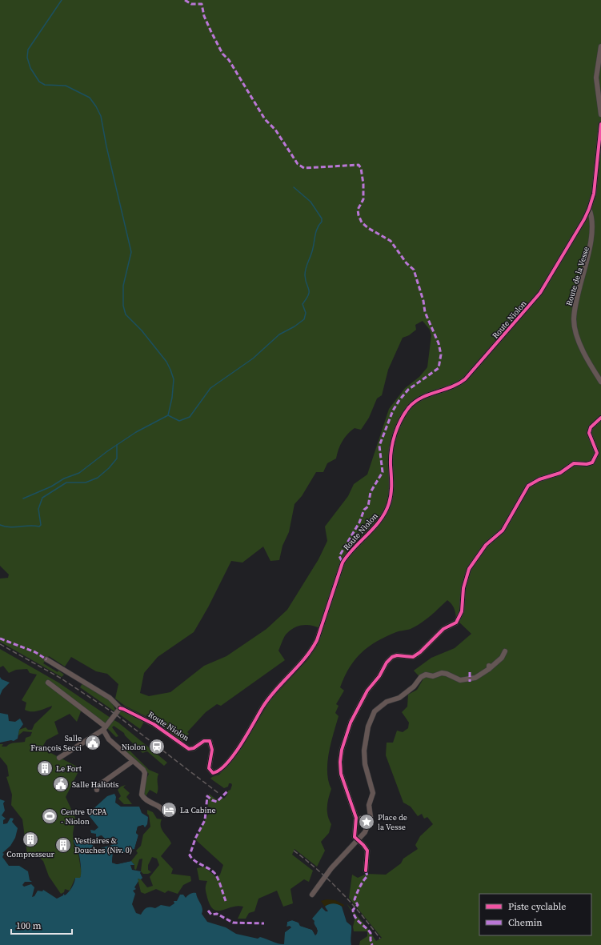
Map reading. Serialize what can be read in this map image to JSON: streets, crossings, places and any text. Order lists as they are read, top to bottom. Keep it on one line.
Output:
{"streets":{"street":["Route de la Vesse","Route Niolon"]},"crossings":[["Route de la Vesse","Route Niolon"]],"places":{"public building":["Salle François Secci","Salle Haliotis"],"station":["Niolon"],"building":["Le Fort","Compresseur","Vestiaires & Douches (Niv. 0)"],"hotel":["La Cabine"],"sports":["Centre UCPA - Niolon"],"place":["Place de la Vesse"]},"legend":["Piste cyclable","Chemin"],"scale_bar":"100 m"}
